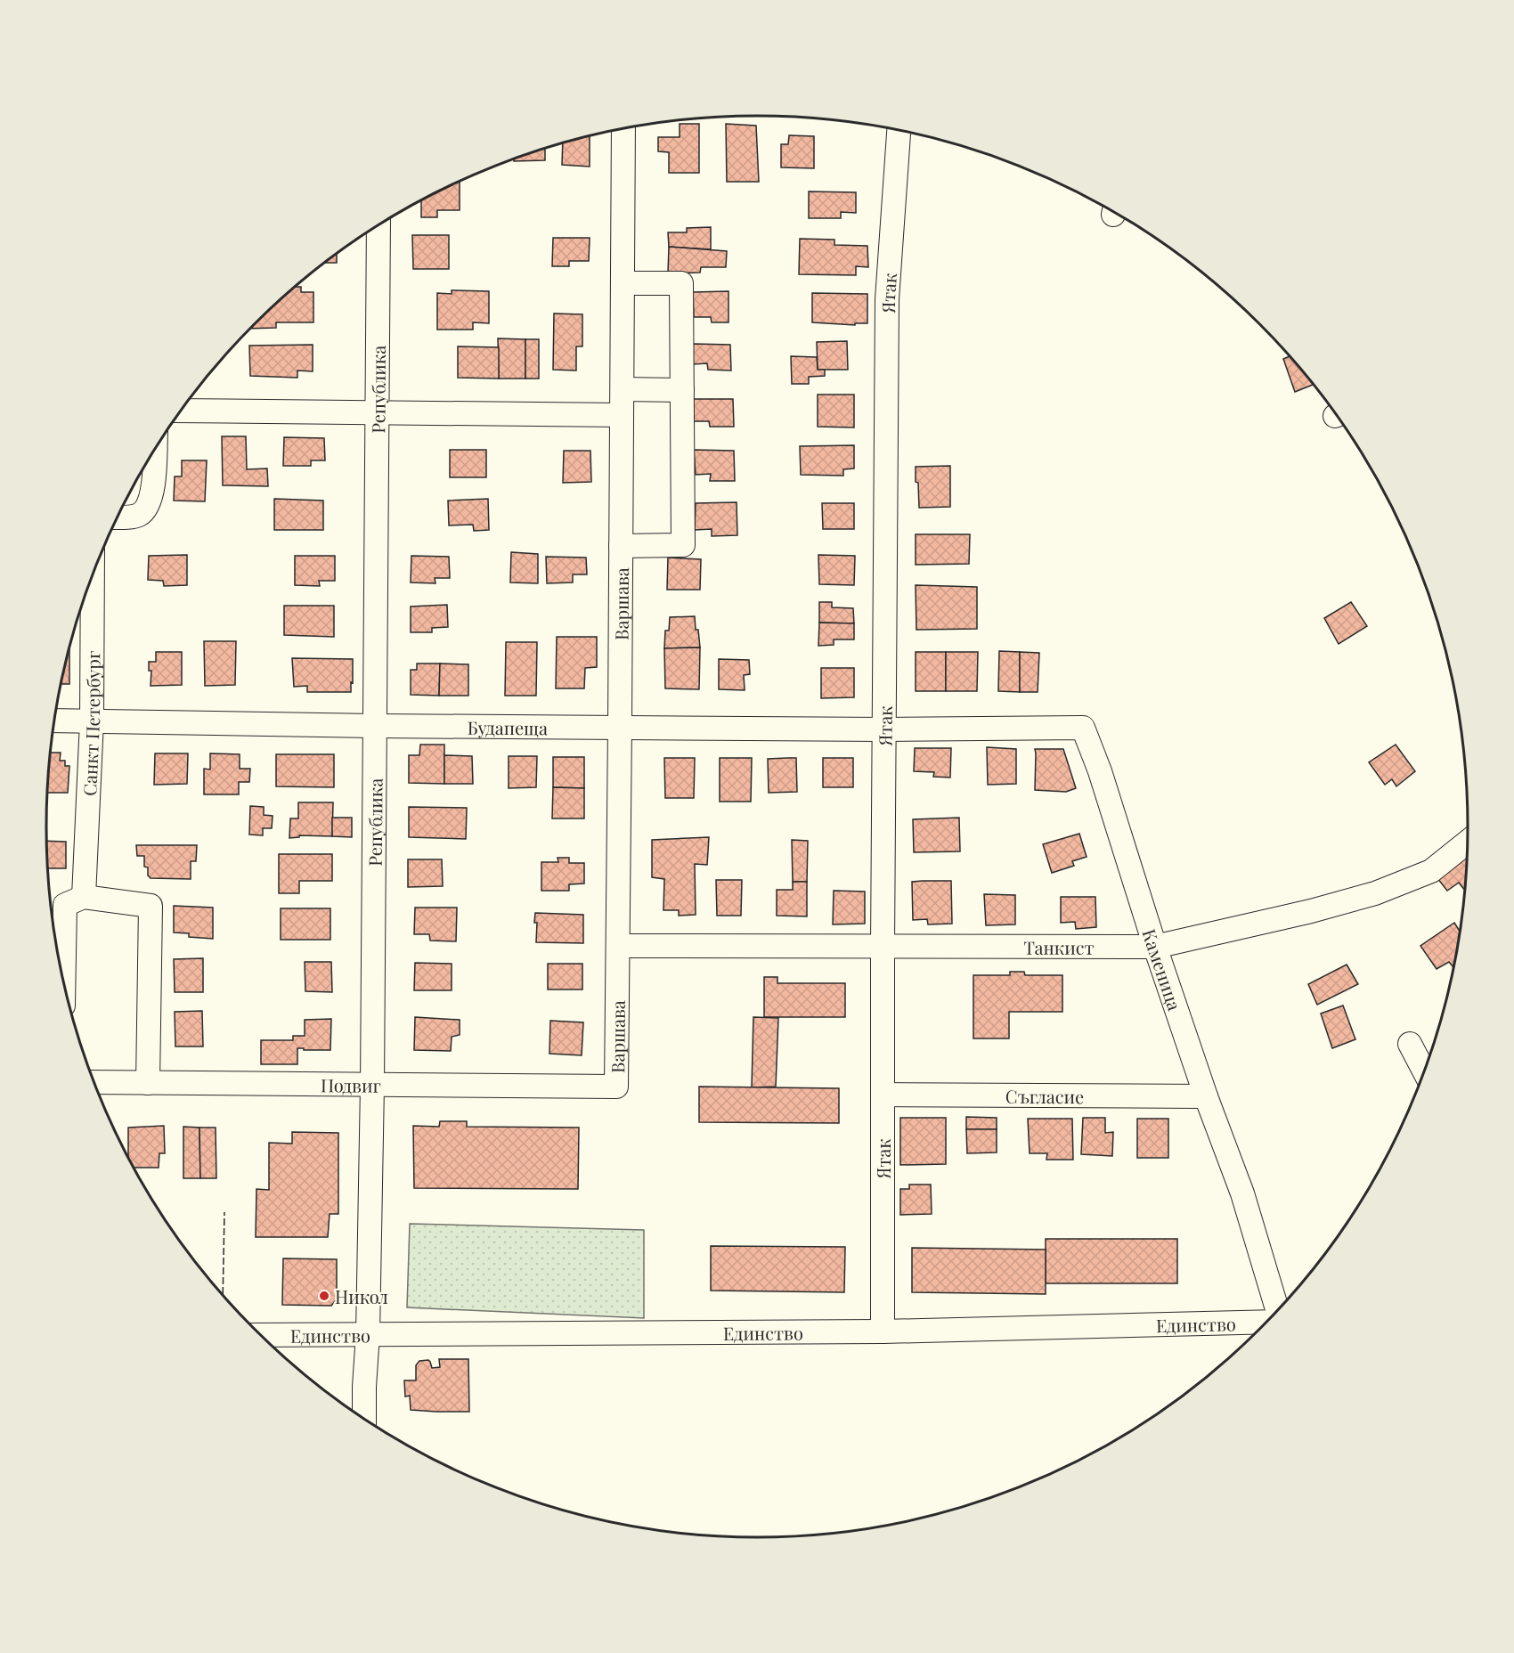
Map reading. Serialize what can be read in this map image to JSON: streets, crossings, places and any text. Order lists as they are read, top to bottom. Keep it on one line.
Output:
{"streets":{"street":["Ятак","Република","Варшава","Санкт Петербург","Будапеща","Танкист","Каменица","Подвиг","Съгласие","Единство"]},"crossings":[["Ятак","Будапеща"],["Ятак","Танкист"],["Ятак","Съгласие"],["Ятак","Единство"],["Република","Будапеща"],["Република","Подвиг"],["Република","Единство"],["Варшава","Будапеща"],["Варшава","Танкист"],["Варшава","Подвиг"],["Санкт Петербург","Будапеща"],["Будапеща","Каменица"],["Танкист","Каменица"],["Каменица","Съгласие"]],"places":["Никол"]}
